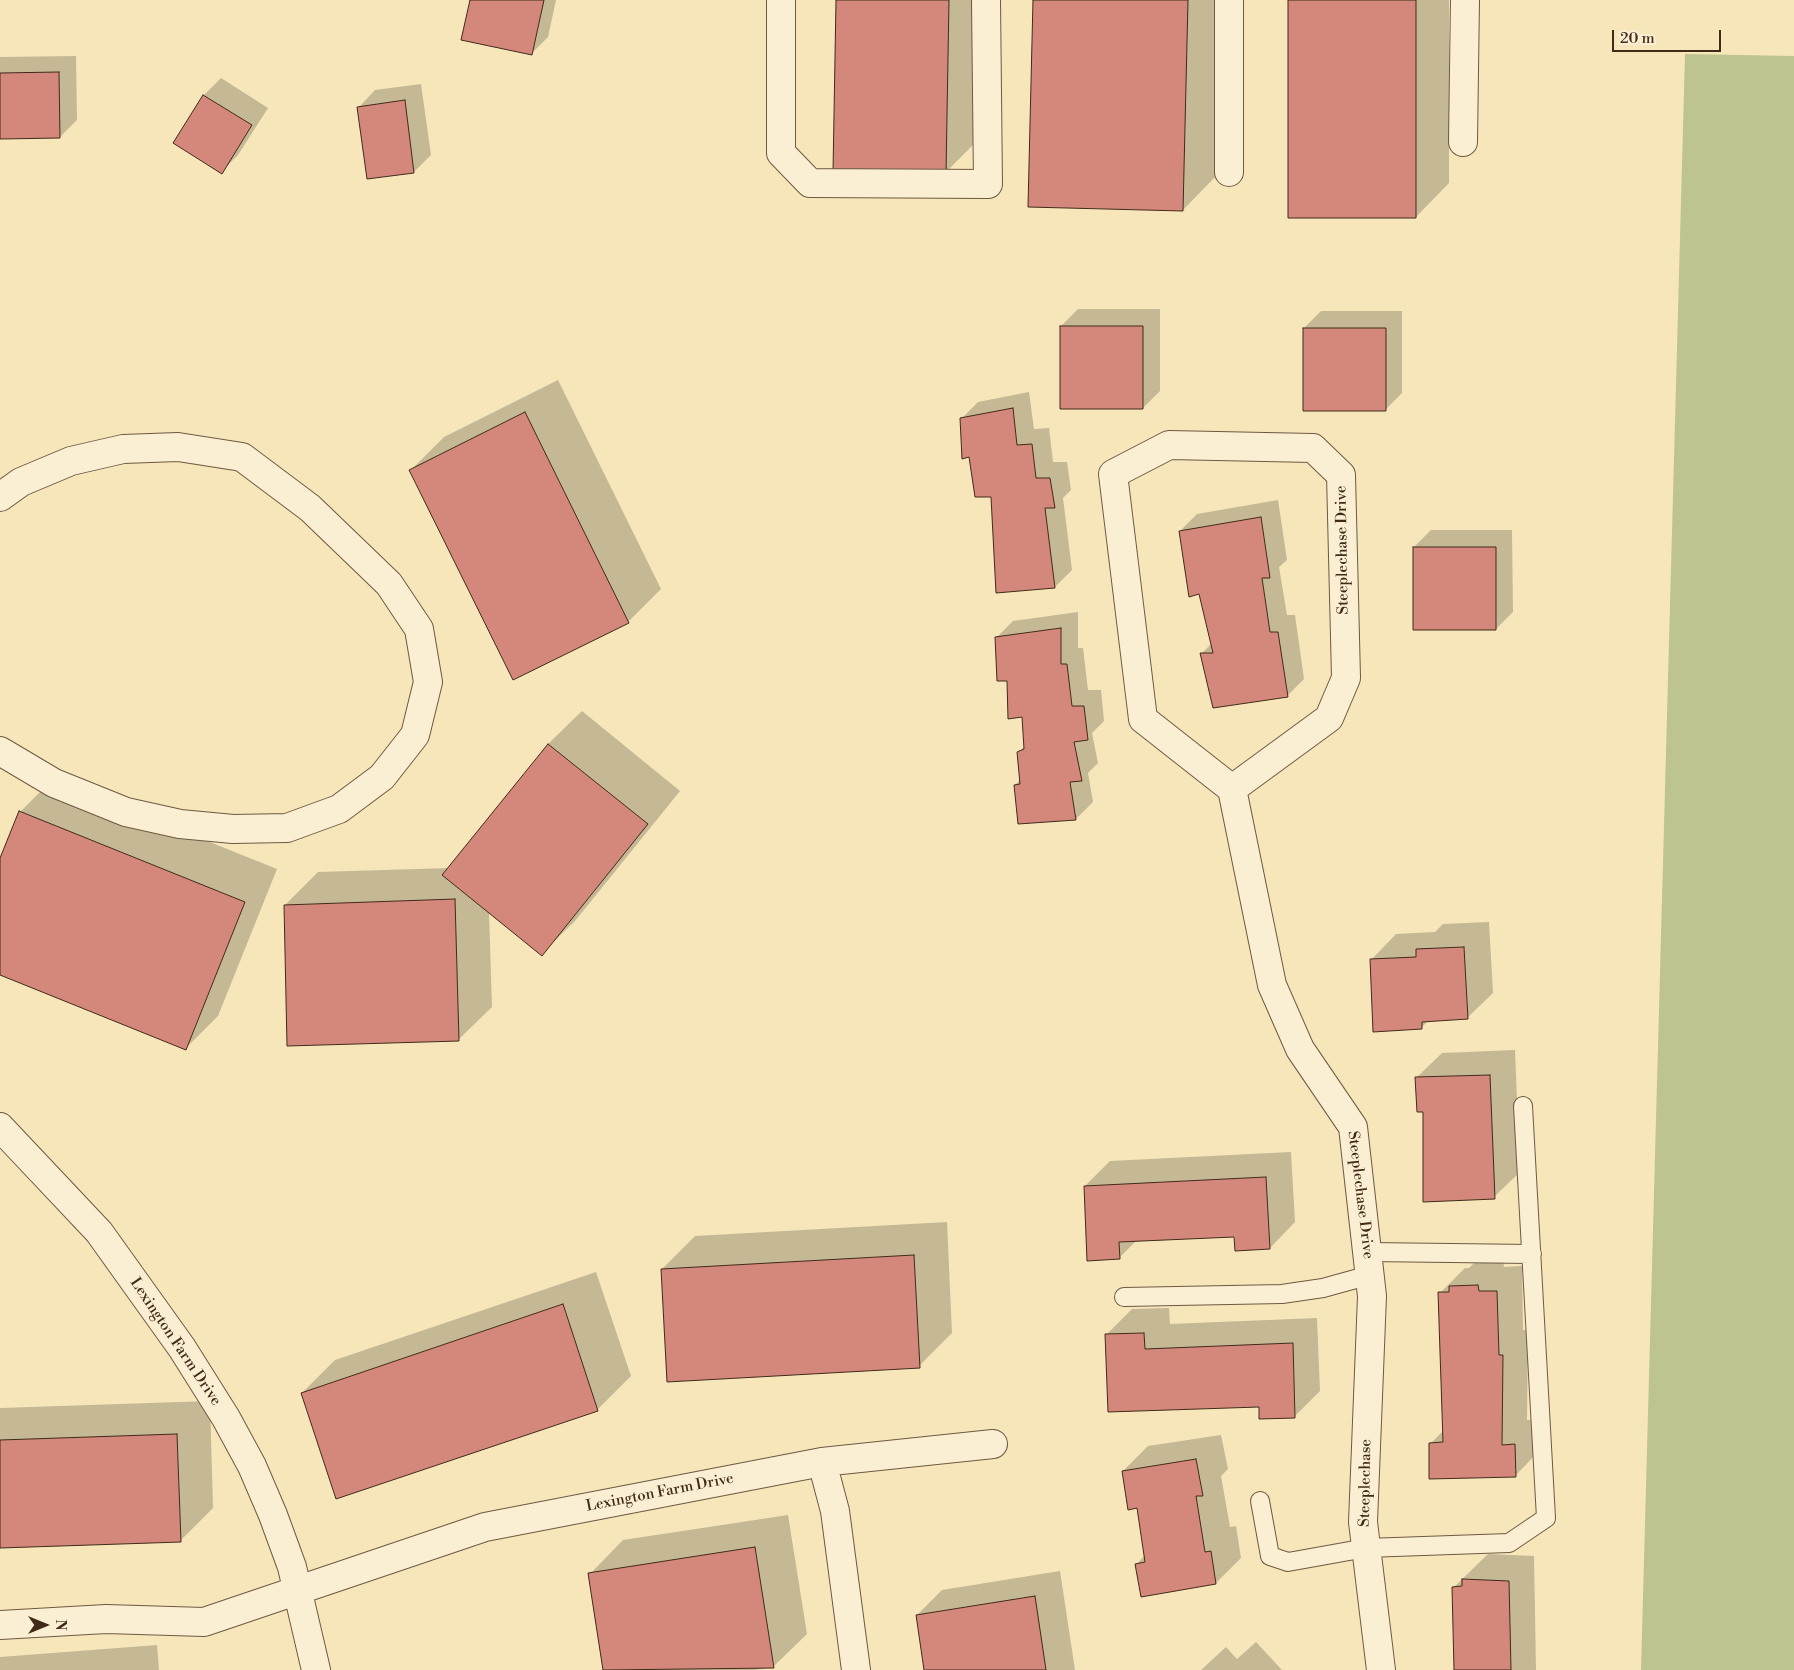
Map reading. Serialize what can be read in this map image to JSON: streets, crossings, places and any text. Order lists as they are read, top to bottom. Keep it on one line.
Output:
{"streets":{"street":["Steeplechase Drive","Lexington Farm Drive","Steeplechase"]},"crossings":[["Steeplechase Drive","Steeplechase"]],"scale_bar":"20 m","north":"right"}
